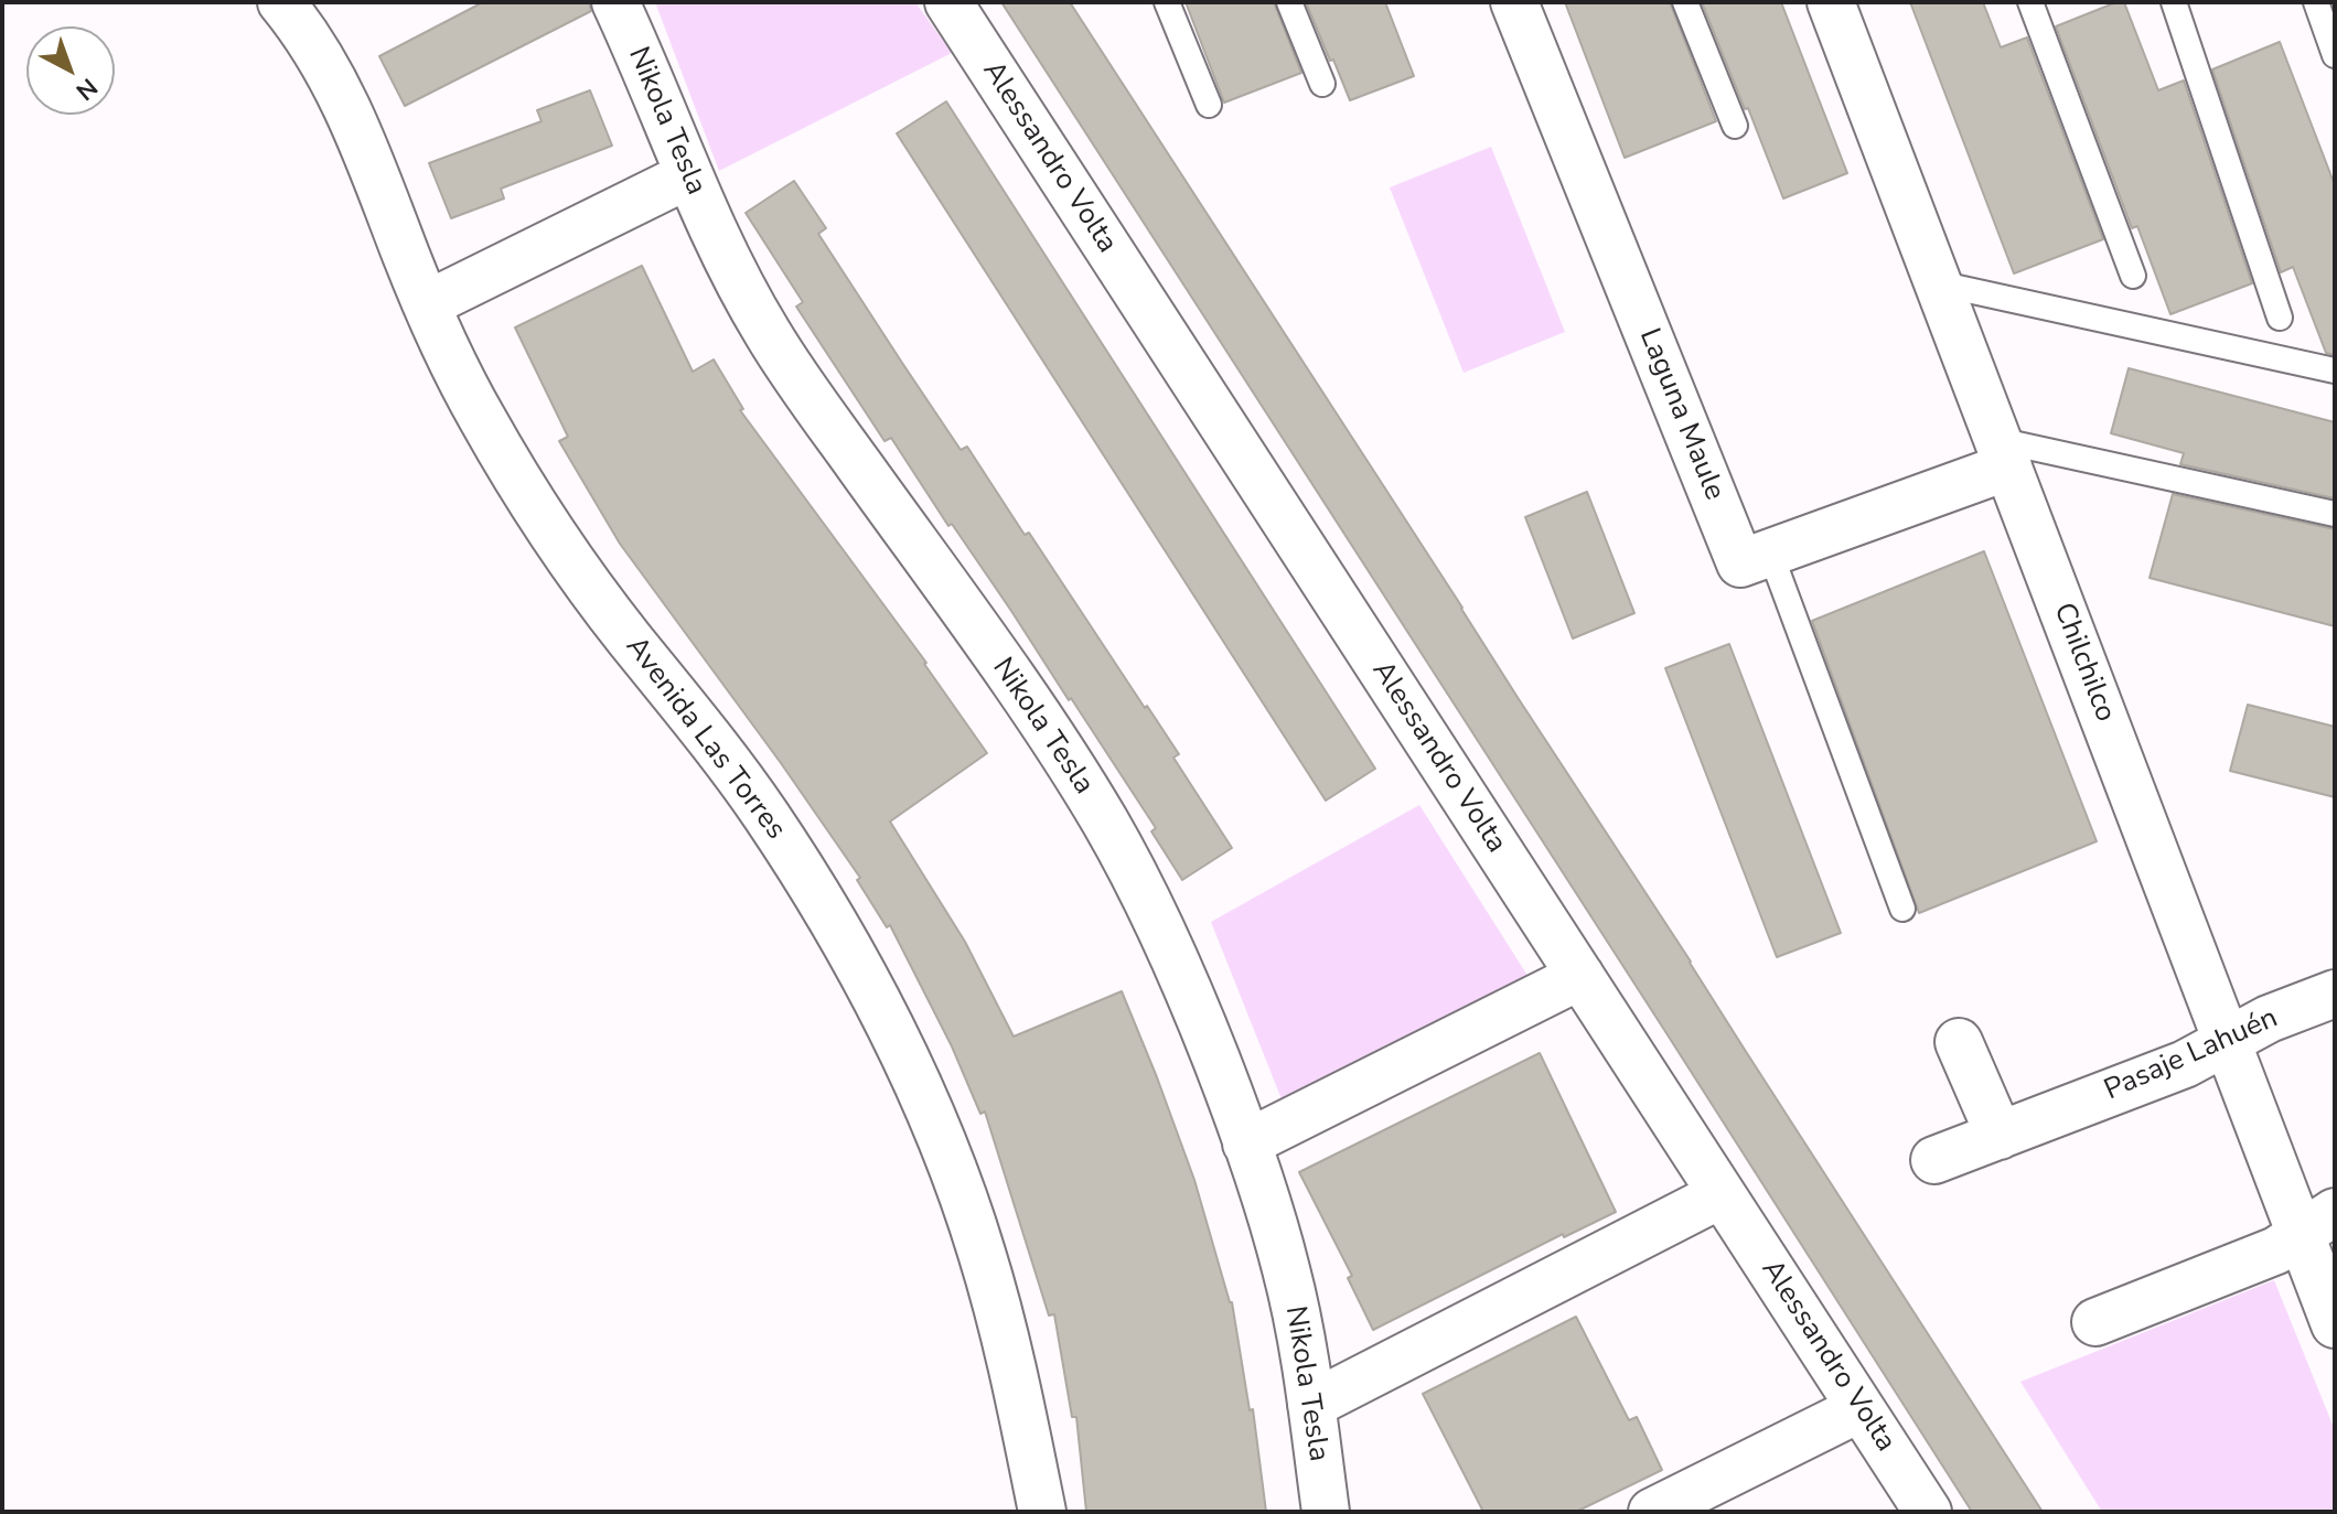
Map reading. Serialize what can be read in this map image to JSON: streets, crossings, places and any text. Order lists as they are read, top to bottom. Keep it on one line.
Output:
{"streets":{"street":["Nikola Tesla","Alessandro Volta","Laguna Maule","Chilchilco","Avenida Las Torres","Pasaje Lahuén"]},"crossings":[["Laguna Maule","Chilchilco"],["Chilchilco","Pasaje Lahuén"]],"north":"bottom right"}
